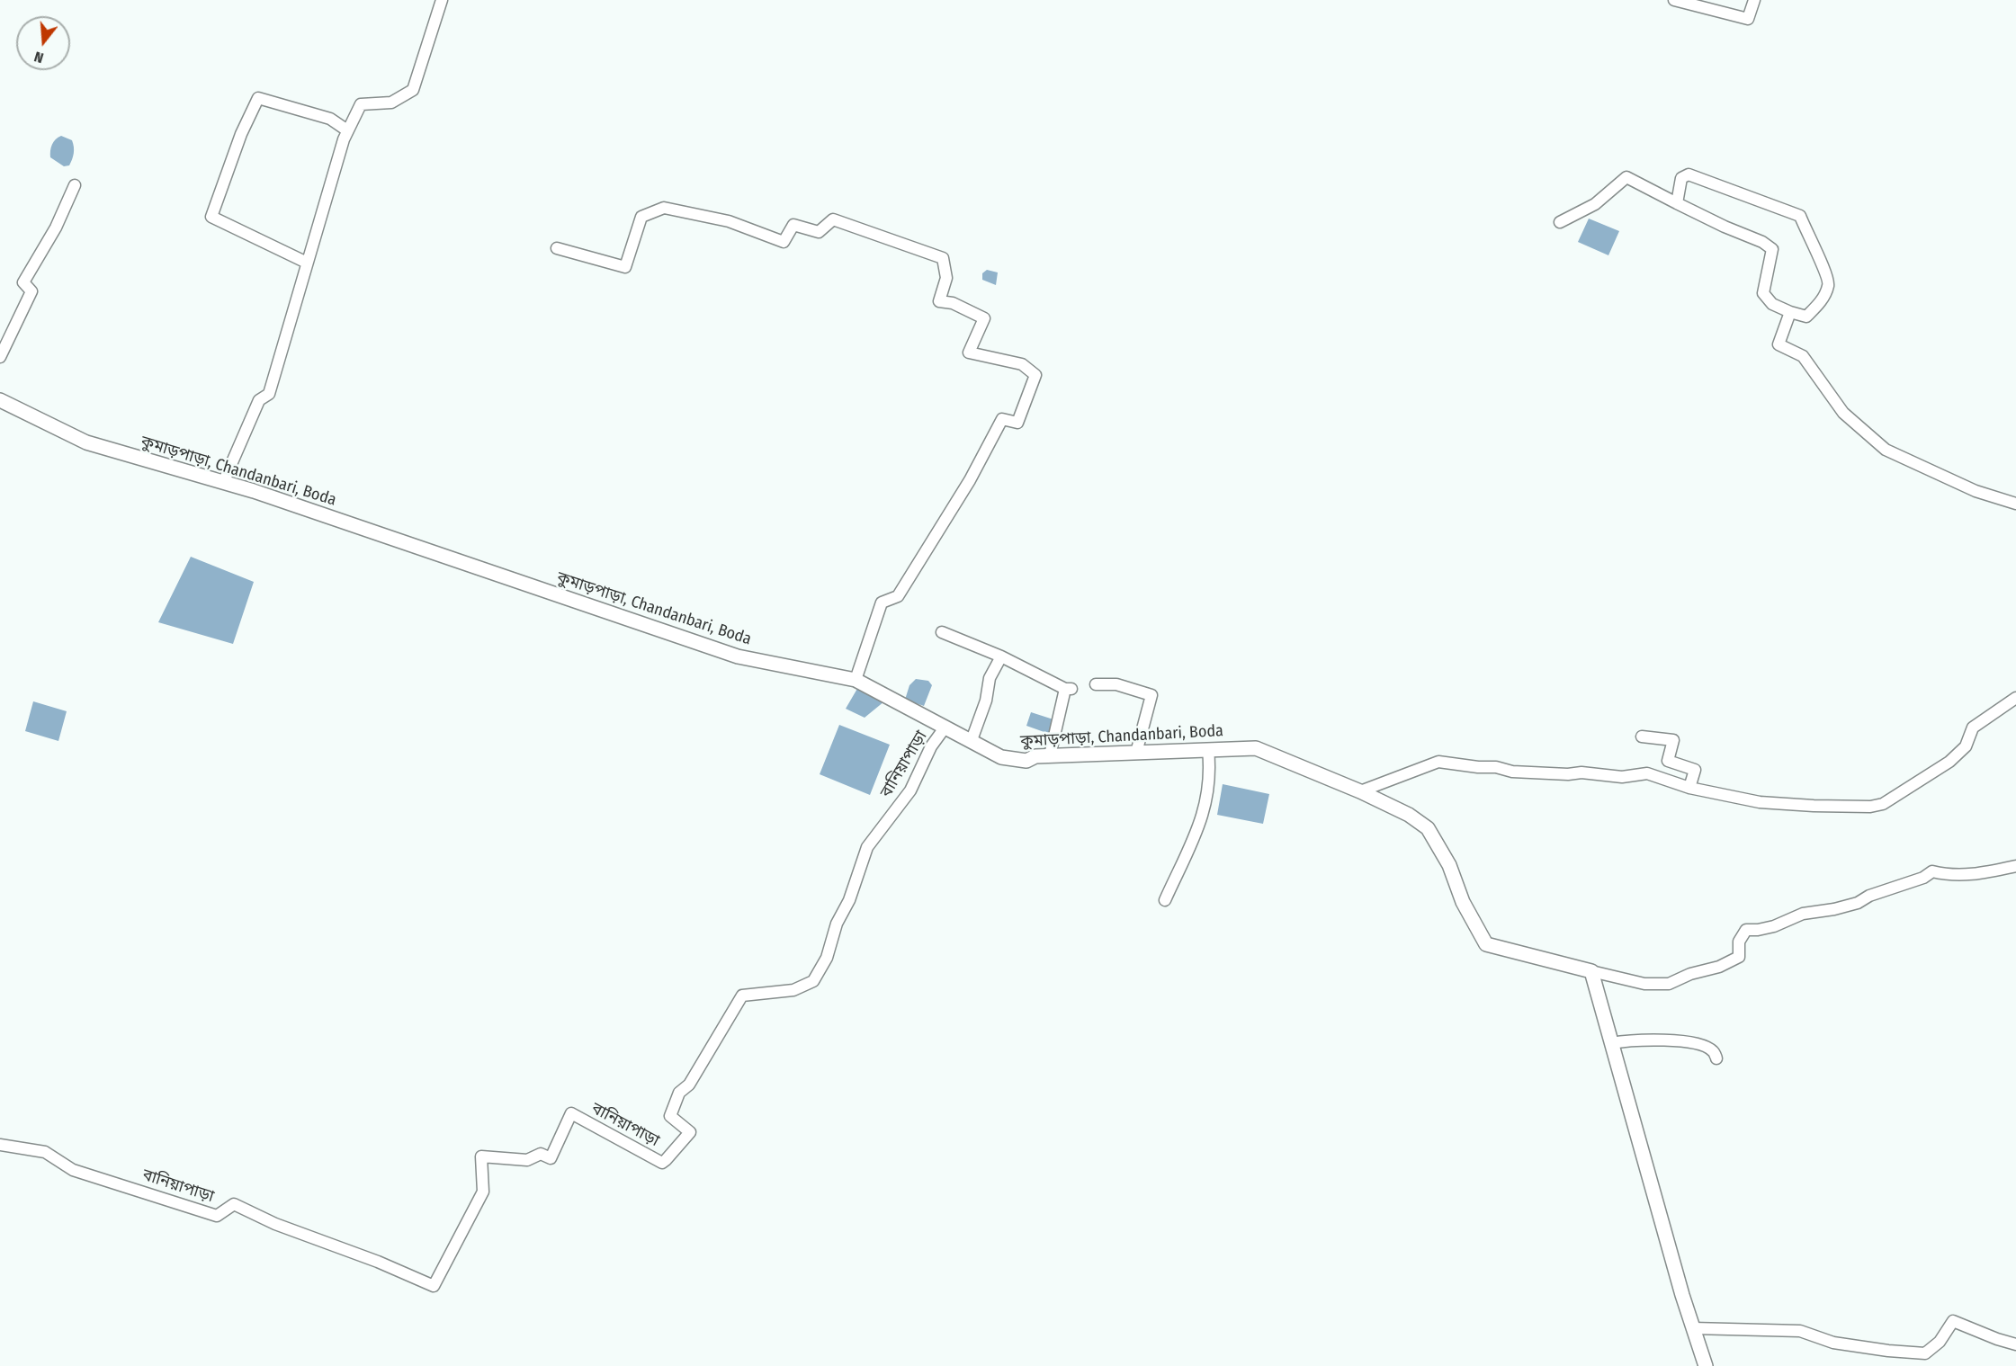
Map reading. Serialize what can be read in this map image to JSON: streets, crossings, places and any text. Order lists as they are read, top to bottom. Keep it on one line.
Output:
{"streets":{"street":["কুমাড়পাড়া, Chandanbari, Boda","বানিয়াপাড়া"]},"crossings":[["কুমাড়পাড়া, Chandanbari, Boda","বানিয়াপাড়া"]],"north":"bottom"}
